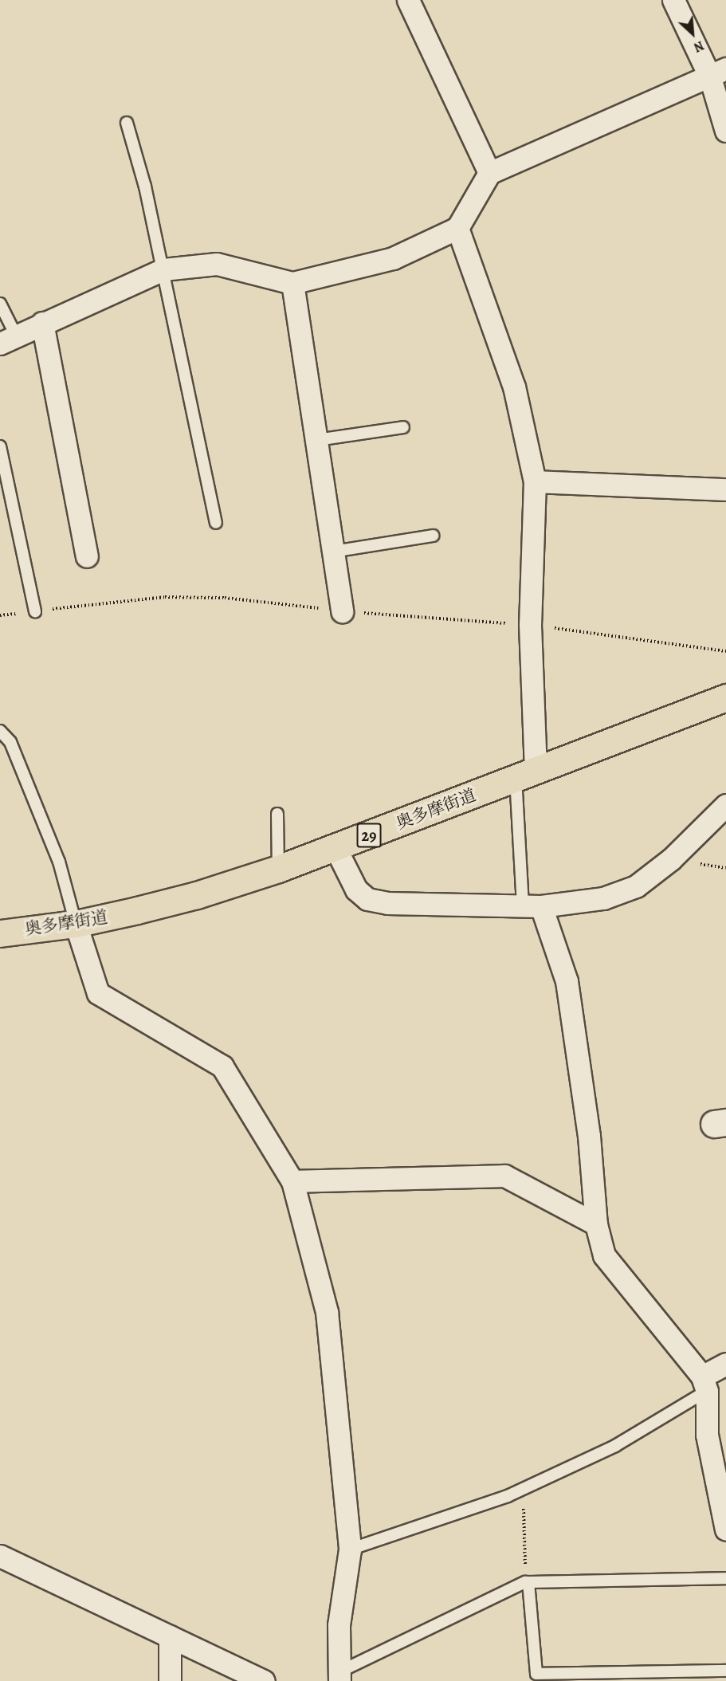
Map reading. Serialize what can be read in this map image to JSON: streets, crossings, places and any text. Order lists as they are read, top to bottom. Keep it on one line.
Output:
{"streets":{"main road":["奥多摩街道","29"]},"north":"bottom right"}
